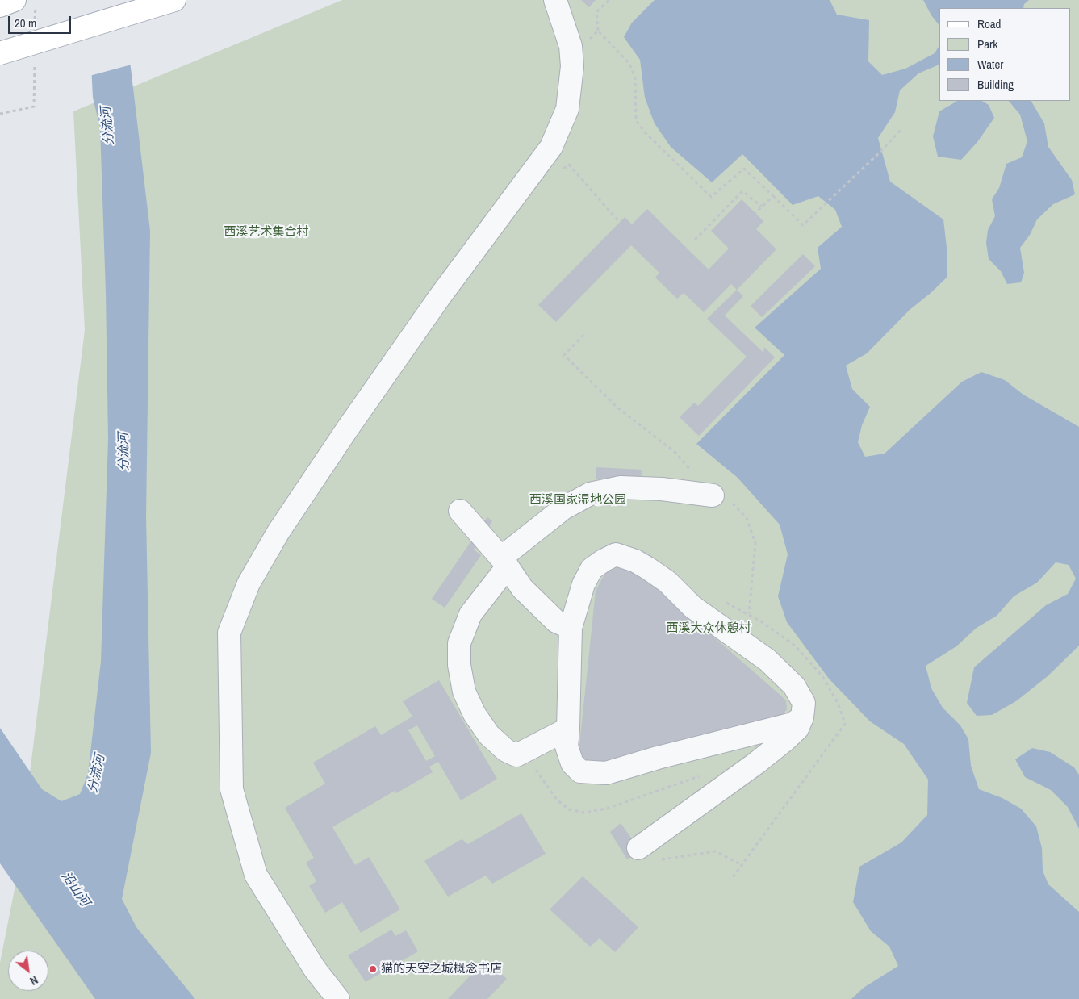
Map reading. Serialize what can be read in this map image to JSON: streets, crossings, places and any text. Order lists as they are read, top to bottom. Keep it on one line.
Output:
{"water":["分流河","沿山河"],"parks":["西溪艺术集合村","西溪国家湿地公园","西溪大众休憩村"],"places":["猫的天空之城概念书店"],"legend":["Road","Park","Water","Building"],"scale_bar":"20 m","north":"bottom right"}
